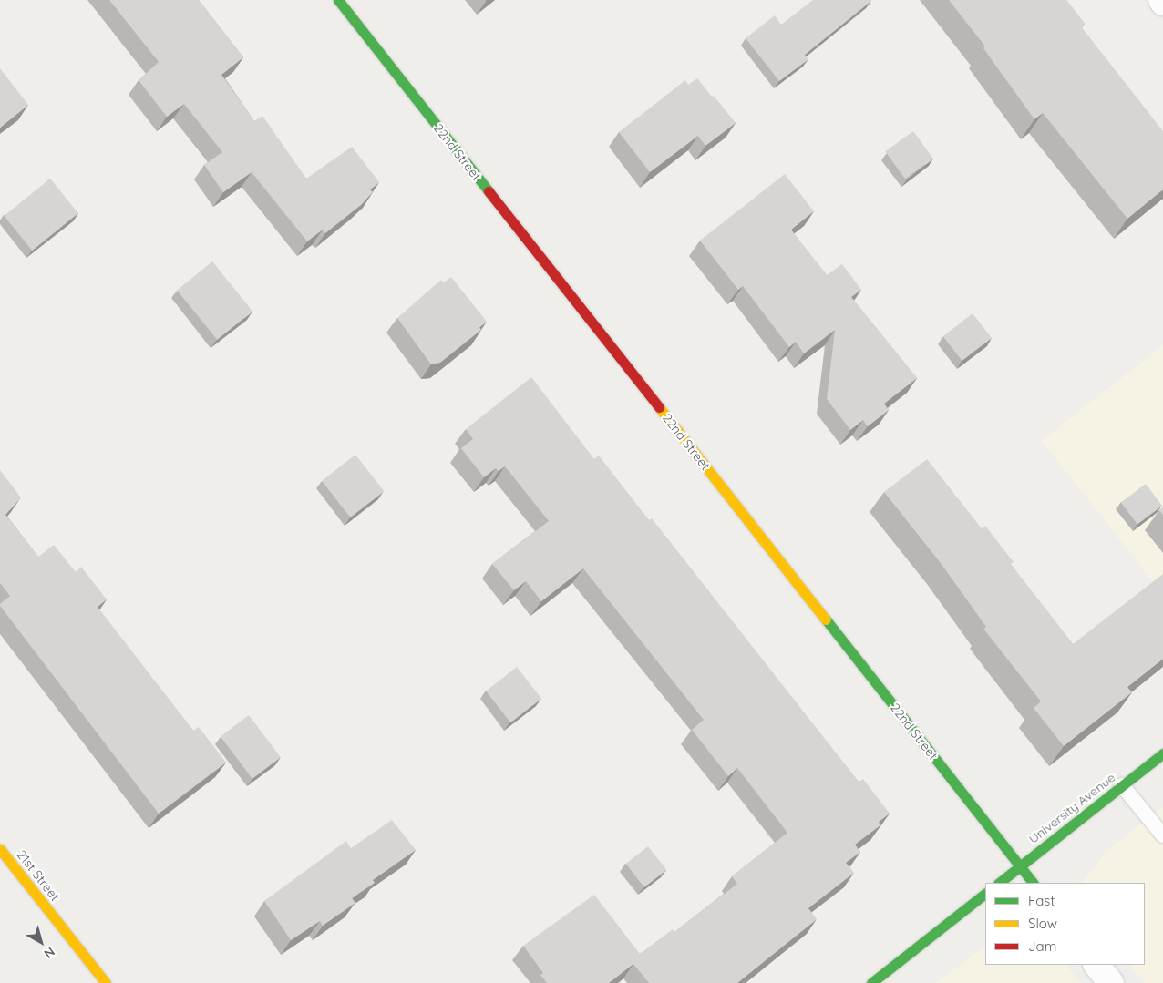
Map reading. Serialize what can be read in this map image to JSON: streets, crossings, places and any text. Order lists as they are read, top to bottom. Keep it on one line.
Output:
{"streets":{"street":["22nd Street","University Avenue","21st Street"]},"crossings":[["22nd Street","University Avenue"]],"legend":["Fast","Slow","Jam"],"north":"bottom right"}
